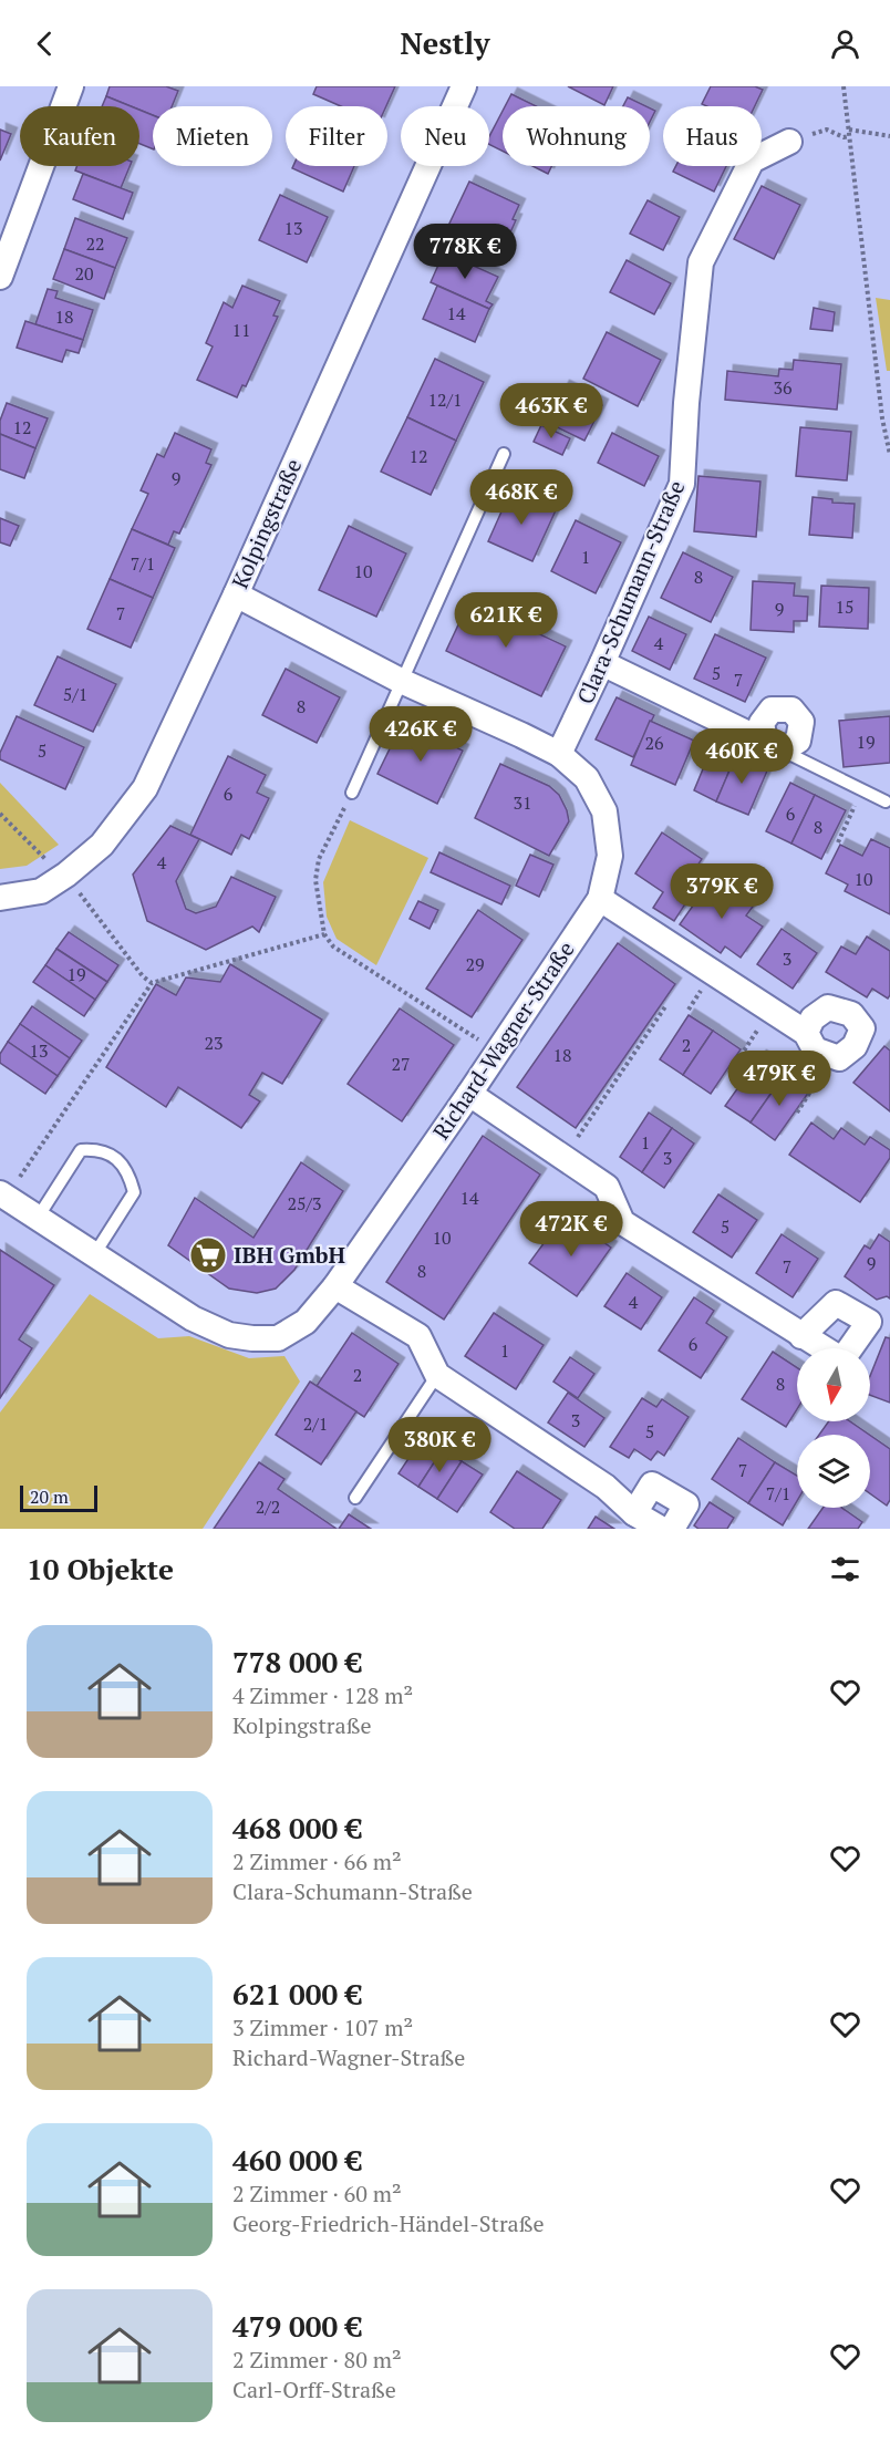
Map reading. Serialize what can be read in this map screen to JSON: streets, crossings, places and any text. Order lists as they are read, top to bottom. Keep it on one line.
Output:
{"streets":{"street":["Kolpingstraße","Clara-Schumann-Straße","Richard-Wagner-Straße"]},"crossings":[["Kolpingstraße","Richard-Wagner-Straße"],["Clara-Schumann-Straße","Richard-Wagner-Straße"]],"places":{"supermarket":["IBH GmbH"]},"house_numbers":["13","22","20","14","18","11","36","12/1","12","12","9","1","7/1","10","8","15","9","7","4","5","7","5/1","8","19","26","5","6","31","6","8","4","10","3","29","19","23","2","13","18","27","1","3","14","25/3","5","10","9","7","8","4","6","1","2","8","3","2/1","5","7","7/1","2/2"],"scale_bar":"20 m","north":"bottom","page":{"header":"Nestly","chip":["Kaufen","Mieten","Filter","Neu","Wohnung","Haus"],"price":["778K €","463K €","468K €","621K €","426K €","460K €","379K €","479K €","472K €","380K €"],"scale":"20 m","heading":"10 Objekte","list":[{"name":"778 000 €","note":"4 Zimmer · 128 m² · Kolpingstraße"},{"name":"468 000 €","note":"2 Zimmer · 66 m² · Clara-Schumann-Straße"},{"name":"621 000 €","note":"3 Zimmer · 107 m² · Richard-Wagner-Straße"},{"name":"460 000 €","note":"2 Zimmer · 60 m² · Georg-Friedrich-Händel-Straße"},{"name":"479 000 €","note":"2 Zimmer · 80 m² · Carl-Orff-Straße"}]}}
